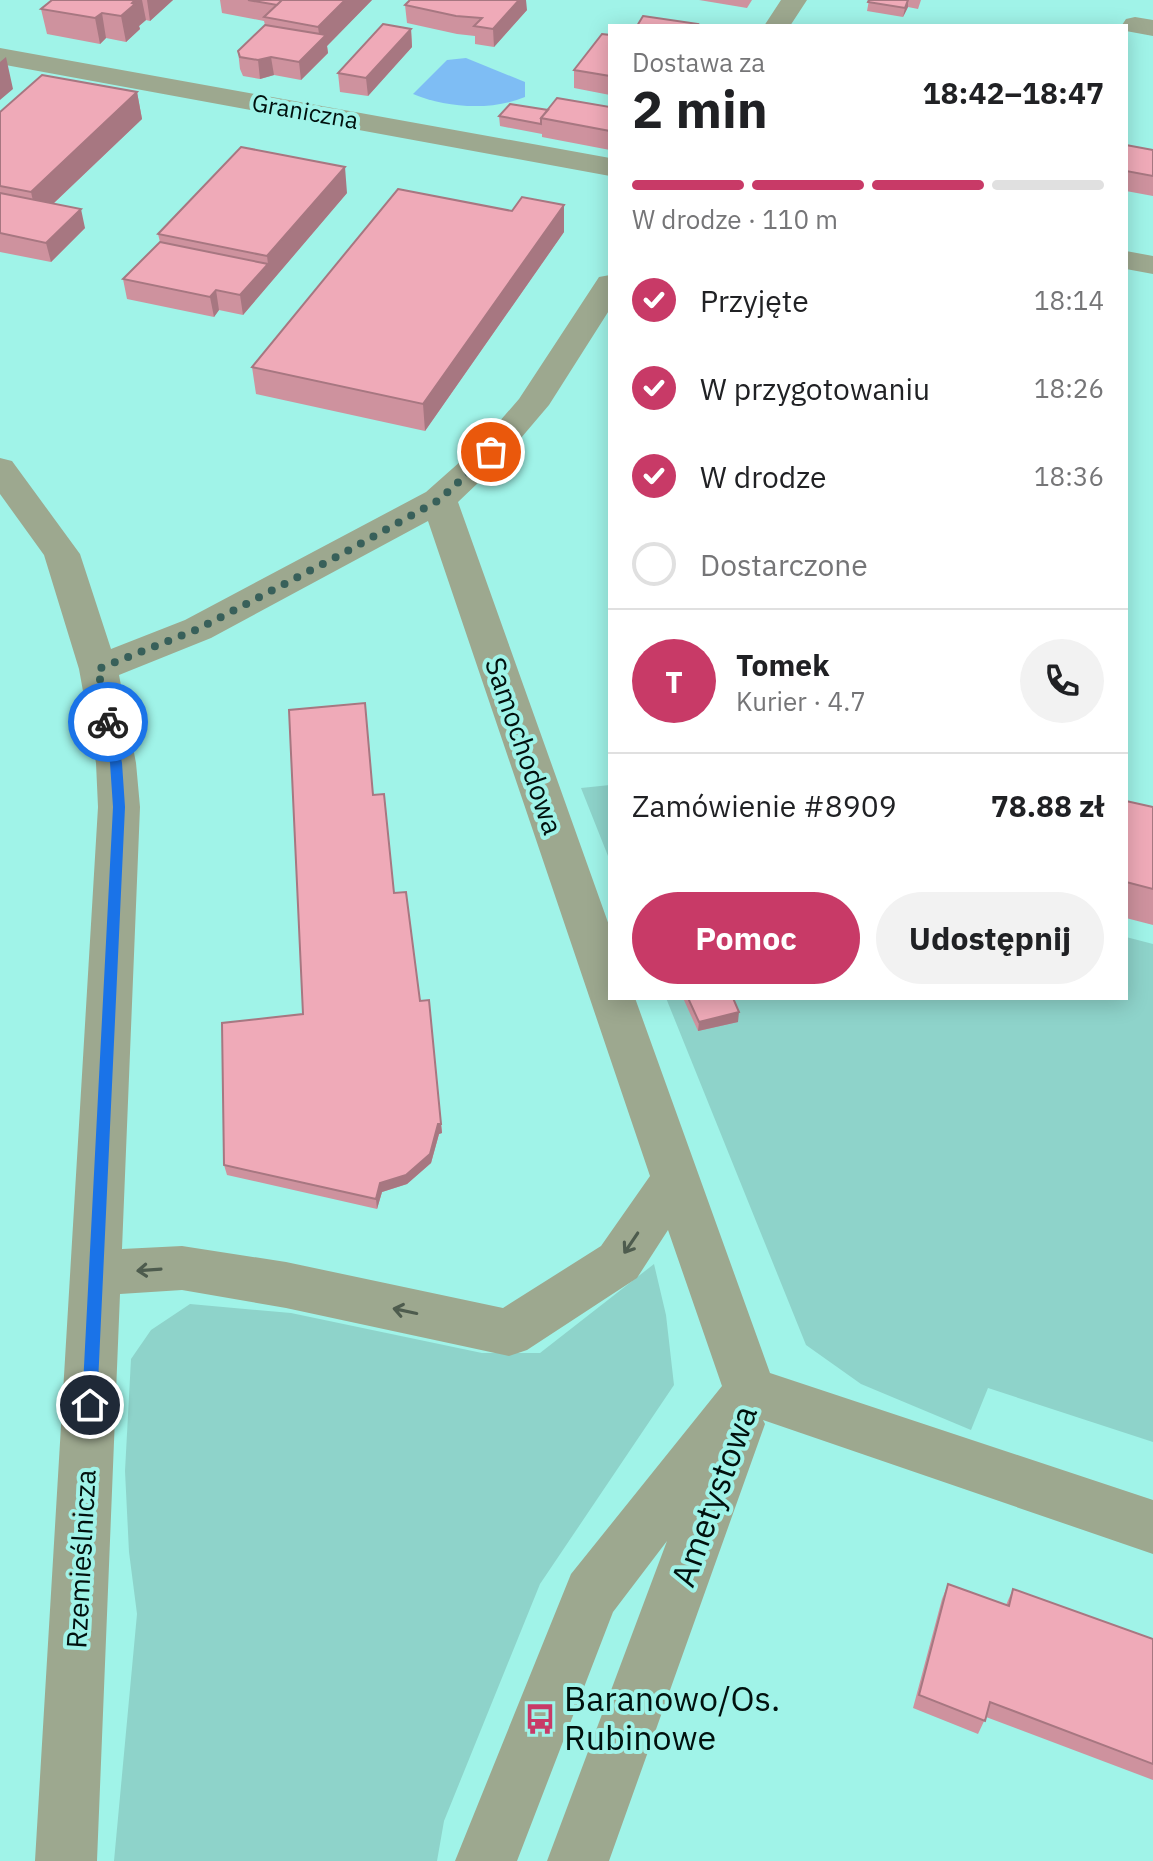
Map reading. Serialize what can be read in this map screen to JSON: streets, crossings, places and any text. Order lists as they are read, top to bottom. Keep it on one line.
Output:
{"streets":{"street":["Graniczna","Samochodowa","Ametystowa","Rzemieślnicza"]},"places":{"bus stop":["Baranowo/Os. Rubinowe"]},"page":{"heading":["2 min","Dostawa za","18:42–18:47"],"panel":["Tomek","Kurier · 4.7","Zamówienie #8909","78.88 zł"],"bar":"W drodze · 110 m","list":[["Przyjęte","18:14"],["W przygotowaniu","18:26"],["W drodze","18:36"],"Dostarczone"],"round":"T","buttons":["Pomoc","Udostępnij"]}}
